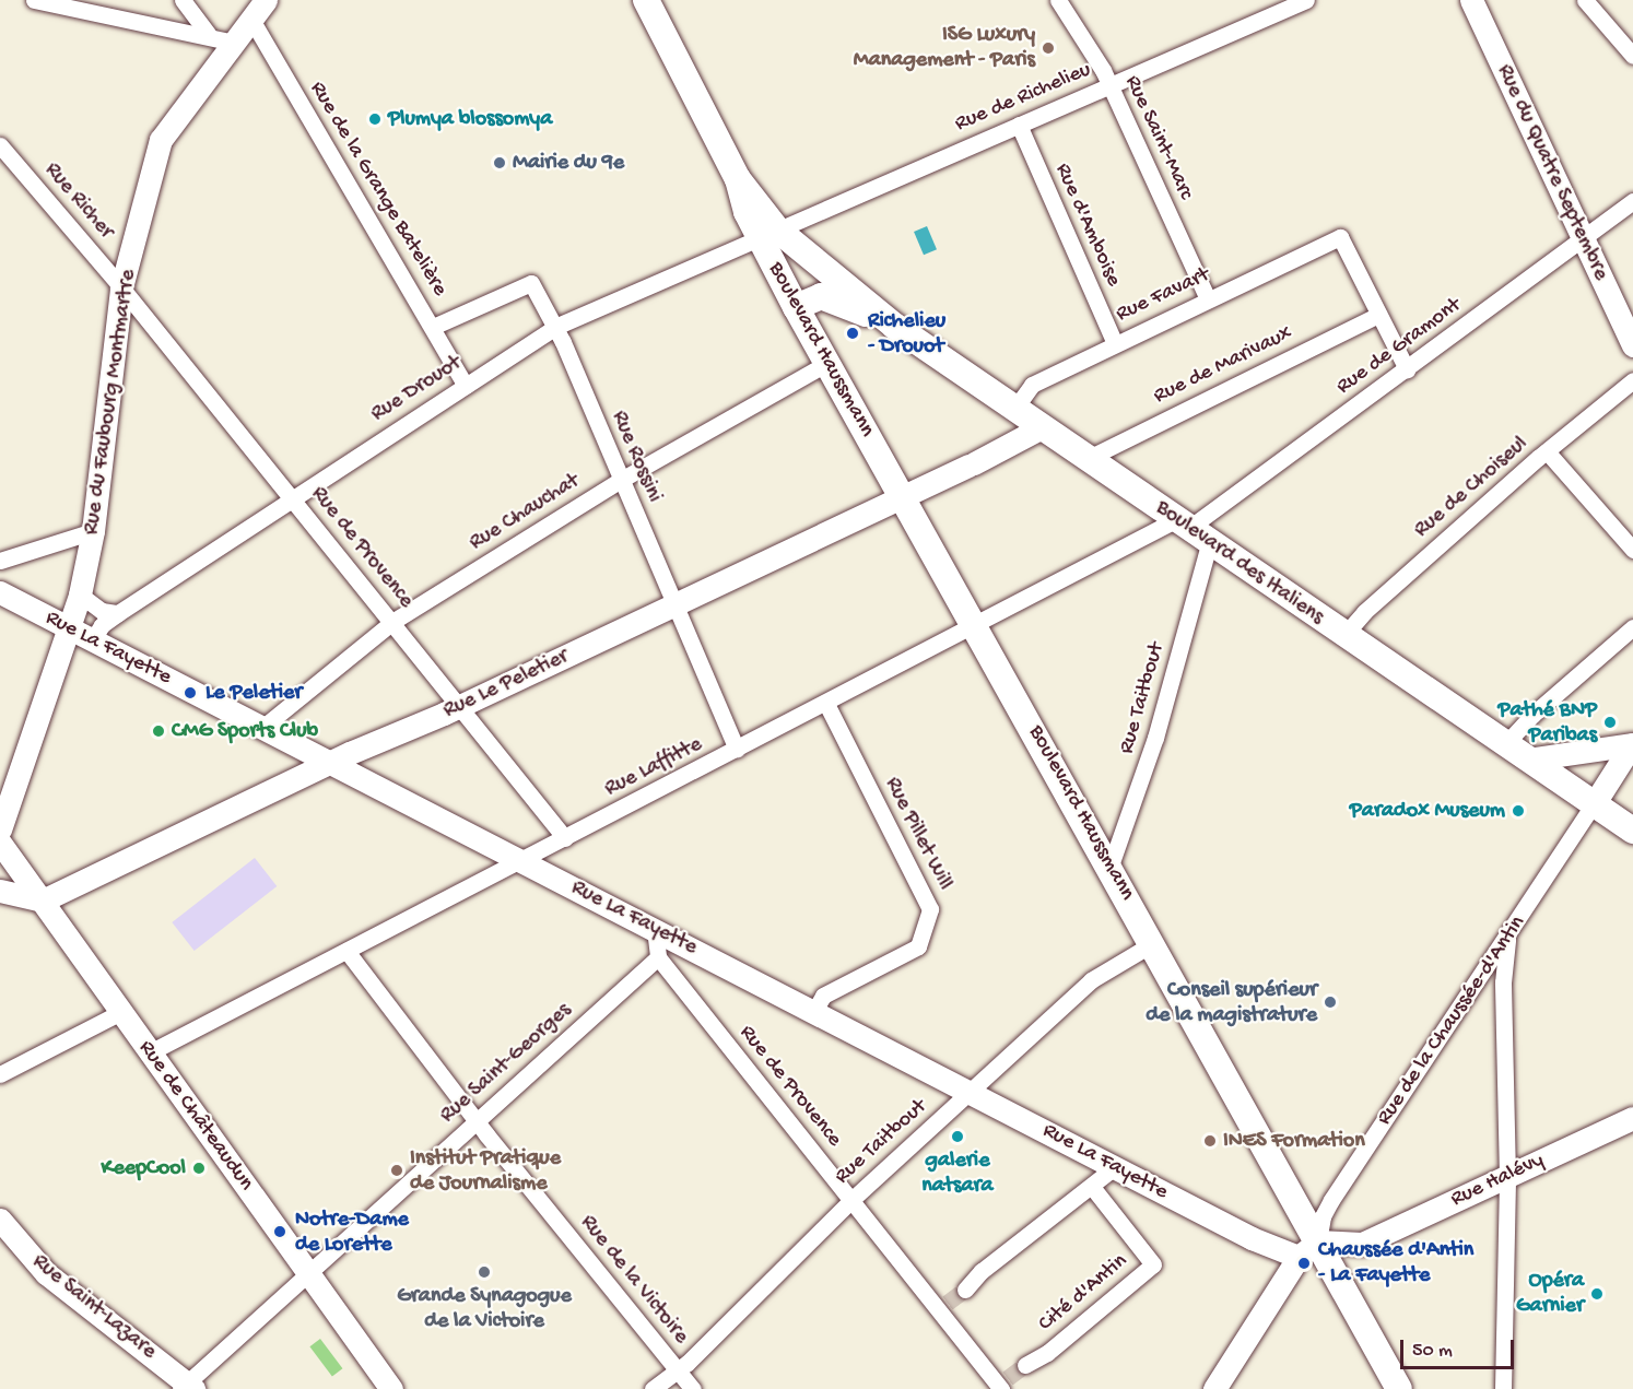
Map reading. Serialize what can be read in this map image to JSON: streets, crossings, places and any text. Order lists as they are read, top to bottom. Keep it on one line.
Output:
{"streets":{"main road":["Rue du Quatre Septembre","Boulevard Haussmann","Rue du Faubourg Montmartre","Boulevard des Italiens","Rue La Fayette","Rue Le Peletier","Rue de Châteaudun","Rue Halévy","Rue Saint-Lazare"],"street":["Rue de Richelieu","Rue Saint-Marc","Rue de la Grange Batelière","Rue Richer","Rue d'Amboise","Rue Favart","Rue de Gramont","Rue de Marivaux","Rue Drouot","Rue Rossini","Rue de Choiseul","Rue Chauchat","Rue de Provence","Rue Taitbout","Rue Laffitte","Rue Pillet Will","Rue de la Chaussée-d'Antin","Rue Saint-Georges","Rue de la Victoire","Cité d'Antin"]},"crossings":[["Rue de Richelieu","Rue Saint-Marc"],["Rue de Richelieu","Rue d'Amboise"],["Rue de Richelieu","Boulevard Haussmann"],["Rue de Richelieu","Rue Drouot"],["Rue de Richelieu","Boulevard des Italiens"],["Rue Saint-Marc","Rue Favart"],["Rue du Quatre Septembre","Rue de Gramont"],["Rue de la Grange Batelière","Rue Drouot"],["Rue de la Grange Batelière","Rue du Faubourg Montmartre"],["Rue de la Grange Batelière","Rue Rossini"],["Rue Richer","Rue du Faubourg Montmartre"],["Rue Richer","Rue de Provence"],["Rue d'Amboise","Rue Favart"],["Rue Favart","Rue de Marivaux"],["Rue Favart","Boulevard des Italiens"],["Rue de Gramont","Boulevard des Italiens"],["Rue de Gramont","Rue Taitbout"],["Rue de Gramont","Rue Laffitte"],["Boulevard Haussmann","Rue Drouot"],["Boulevard Haussmann","Rue Chauchat"],["Boulevard Haussmann","Boulevard des Italiens"],["Boulevard Haussmann","Rue La Fayette"],["Boulevard Haussmann","Rue Le Peletier"],["Boulevard Haussmann","Rue Taitbout"],["Boulevard Haussmann","Rue Laffitte"],["Boulevard Haussmann","Rue de la Chaussée-d'Antin"],["Rue de Marivaux","Boulevard des Italiens"],["Rue Drouot","Rue Rossini"],["Rue Drouot","Rue de Provence"],["Rue Drouot","Boulevard des Italiens"],["Rue Drouot","Rue La Fayette"],["Rue du Faubourg Montmartre","Rue de Provence"],["Rue du Faubourg Montmartre","Rue La Fayette"],["Rue Rossini","Rue Chauchat"],["Rue Rossini","Rue Le Peletier"],["Rue Rossini","Rue Laffitte"],["Rue de Choiseul","Boulevard des Italiens"],["Rue Chauchat","Rue de Provence"],["Rue Chauchat","Rue La Fayette"],["Rue de Provence","Rue Le Peletier"],["Rue de Provence","Rue Taitbout"],["Rue de Provence","Rue Laffitte"],["Rue de Provence","Rue Saint-Georges"],["Boulevard des Italiens","Rue Le Peletier"],["Boulevard des Italiens","Rue Taitbout"],["Boulevard des Italiens","Rue Laffitte"],["Boulevard des Italiens","Rue de la Chaussée-d'Antin"],["Rue La Fayette","Rue Le Peletier"],["Rue La Fayette","Rue Taitbout"],["Rue La Fayette","Rue Laffitte"],["Rue La Fayette","Rue Pillet Will"],["Rue La Fayette","Rue de la Chaussée-d'Antin"],["Rue La Fayette","Rue Halévy"],["Rue Le Peletier","Rue de Châteaudun"],["Rue Taitbout","Rue Laffitte"],["Rue Taitbout","Rue de la Victoire"],["Rue Laffitte","Rue Pillet Will"],["Rue Laffitte","Rue de Châteaudun"],["Rue Laffitte","Rue de la Victoire"],["Rue Saint-Georges","Rue de Châteaudun"],["Rue Saint-Georges","Rue de la Victoire"],["Rue Saint-Georges","Rue Saint-Lazare"]],"places":["ISG Luxury Management - Paris","Plumya blossomya","Mairie du 9e","Richelieu - Drouot","Le Peletier","Pathé BNP Paribas","CMG Sports Club","Paradox Museum","Conseil supérieur de la magistrature","galerie natsara","INES Formation","KeepCool","Institut Pratique de Journalisme","Notre-Dame de Lorette","Chaussée d'Antin - La Fayette","Grande Synagogue de la Victoire","Opéra Garnier"],"scale_bar":"50 m"}
